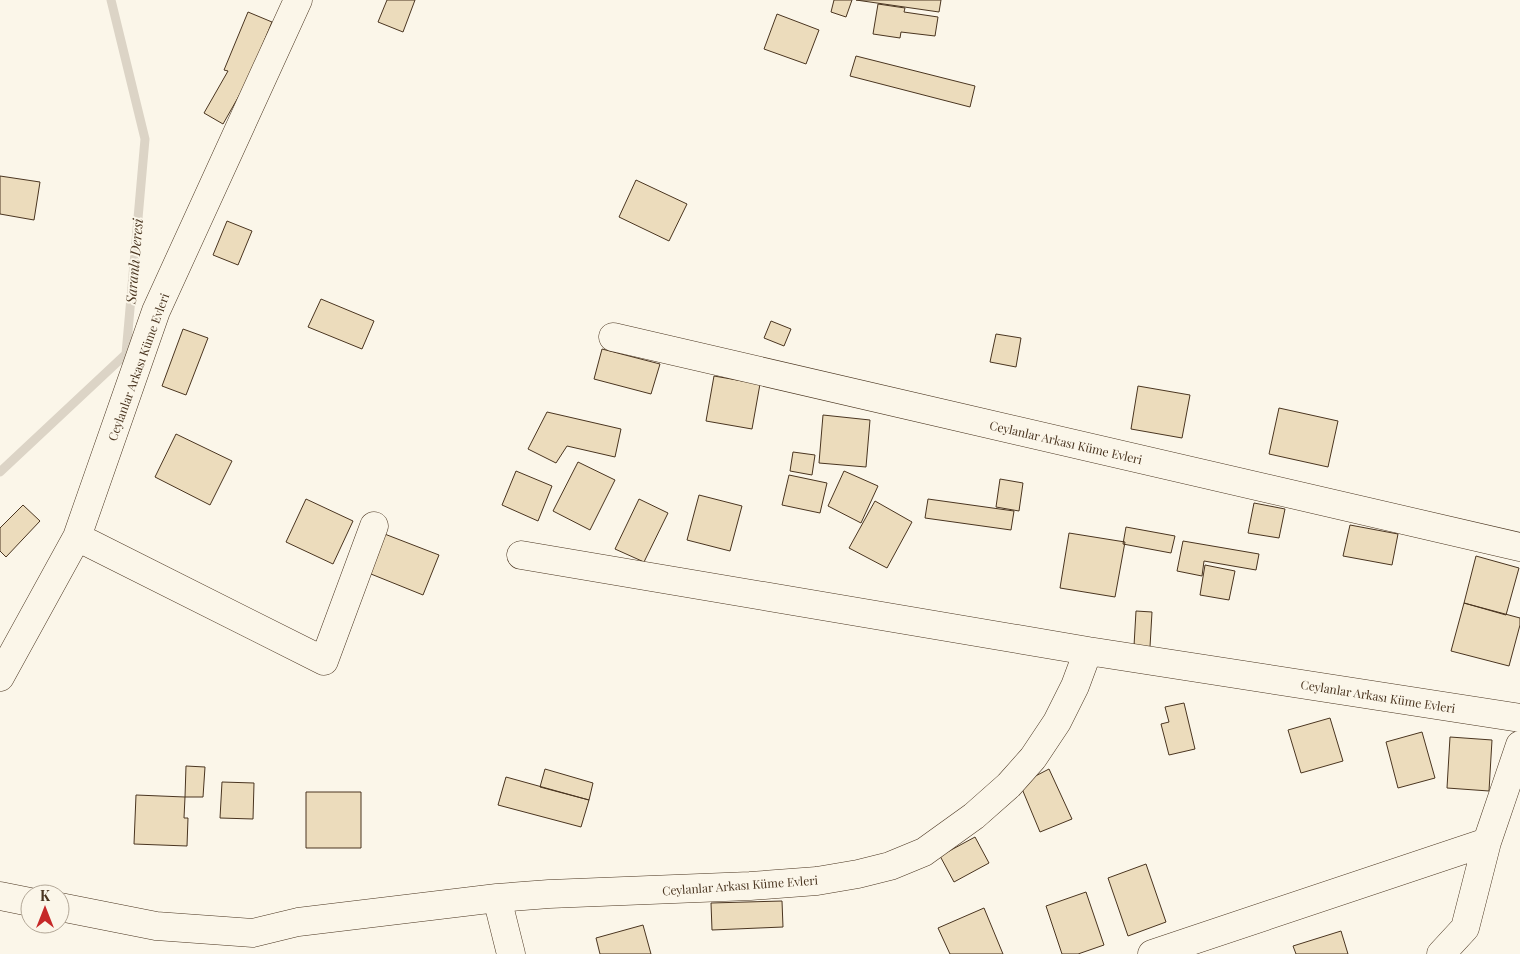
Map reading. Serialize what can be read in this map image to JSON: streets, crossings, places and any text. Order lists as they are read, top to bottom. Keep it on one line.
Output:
{"streets":{"street":["Ceylanlar Arkası Küme Evleri"]},"water":["Saranlı Deresi"],"north":"top"}
